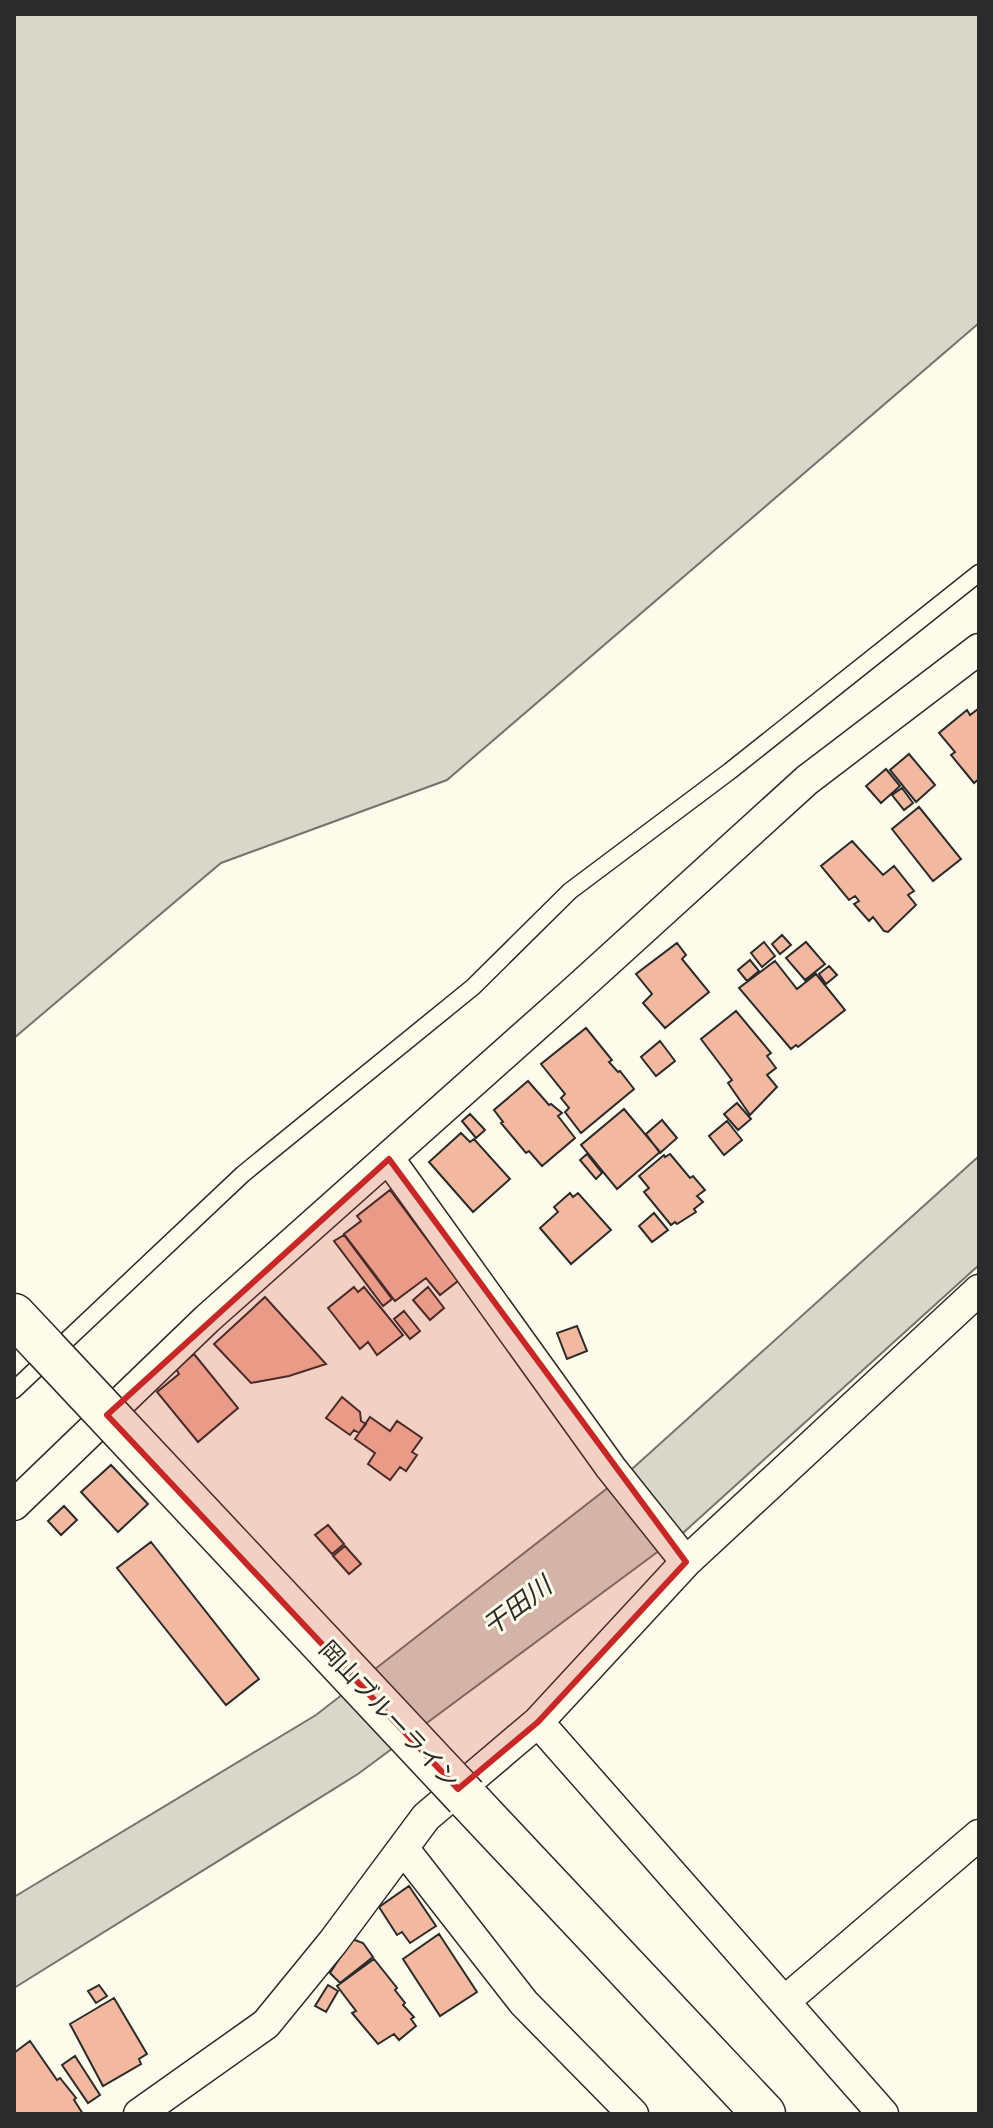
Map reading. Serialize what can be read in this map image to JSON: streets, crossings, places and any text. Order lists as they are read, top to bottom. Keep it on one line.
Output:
{"streets":{"main road":["岡山ブルーライン"]},"water":["干田川"]}
